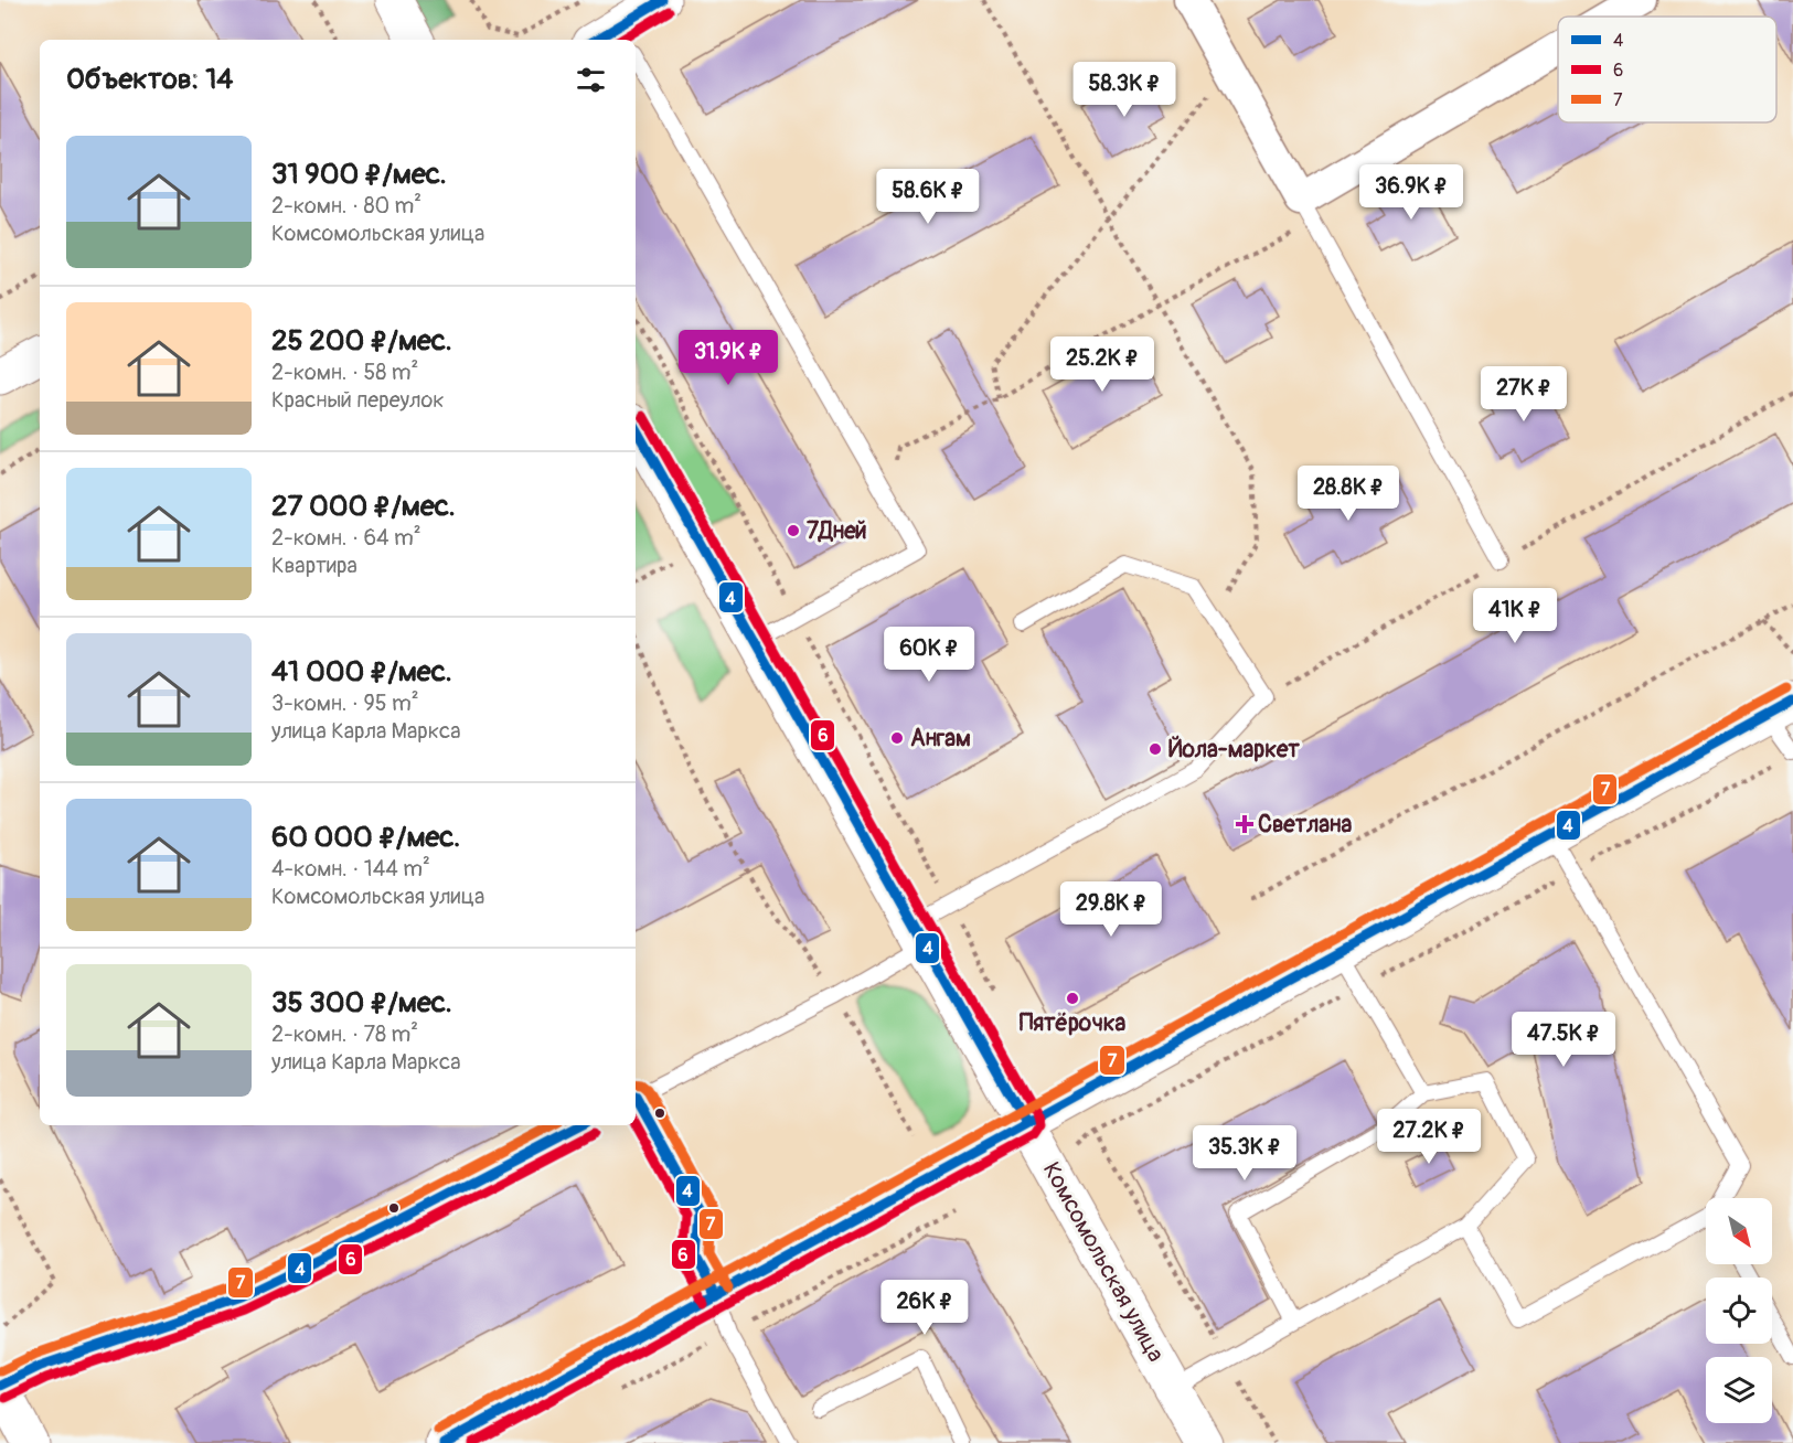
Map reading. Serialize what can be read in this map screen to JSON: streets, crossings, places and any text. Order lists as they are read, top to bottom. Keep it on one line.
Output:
{"streets":{"street":["Комсомольская улица"]},"places":{"other":["7Дней","Ангам","Йола-маркет","Пятёрочка"],"health":["Светлана"]},"lines":["transit line 4","transit line 6","transit line 7"],"legend":["4","6","7"],"north":"bottom right","page":{"heading":"Объектов: 14","price":["58.3K ₽","36.9K ₽","58.6K ₽","31.9K ₽","25.2K ₽","27K ₽","28.8K ₽","41K ₽","60K ₽","29.8K ₽","47.5K ₽","27.2K ₽","35.3K ₽","26K ₽"],"list":[{"name":"31 900 ₽/мес.","note":"2-комн. · 80 m² · Комсомольская улица"},{"name":"25 200 ₽/мес.","note":"2-комн. · 58 m² · Красный переулок"},{"name":"27 000 ₽/мес.","note":"2-комн. · 64 m² · Квартира"},{"name":"41 000 ₽/мес.","note":"3-комн. · 95 m² · улица Карла Маркса"},{"name":"60 000 ₽/мес.","note":"4-комн. · 144 m² · Комсомольская улица"},{"name":"35 300 ₽/мес.","note":"2-комн. · 78 m² · улица Карла Маркса"}]}}
